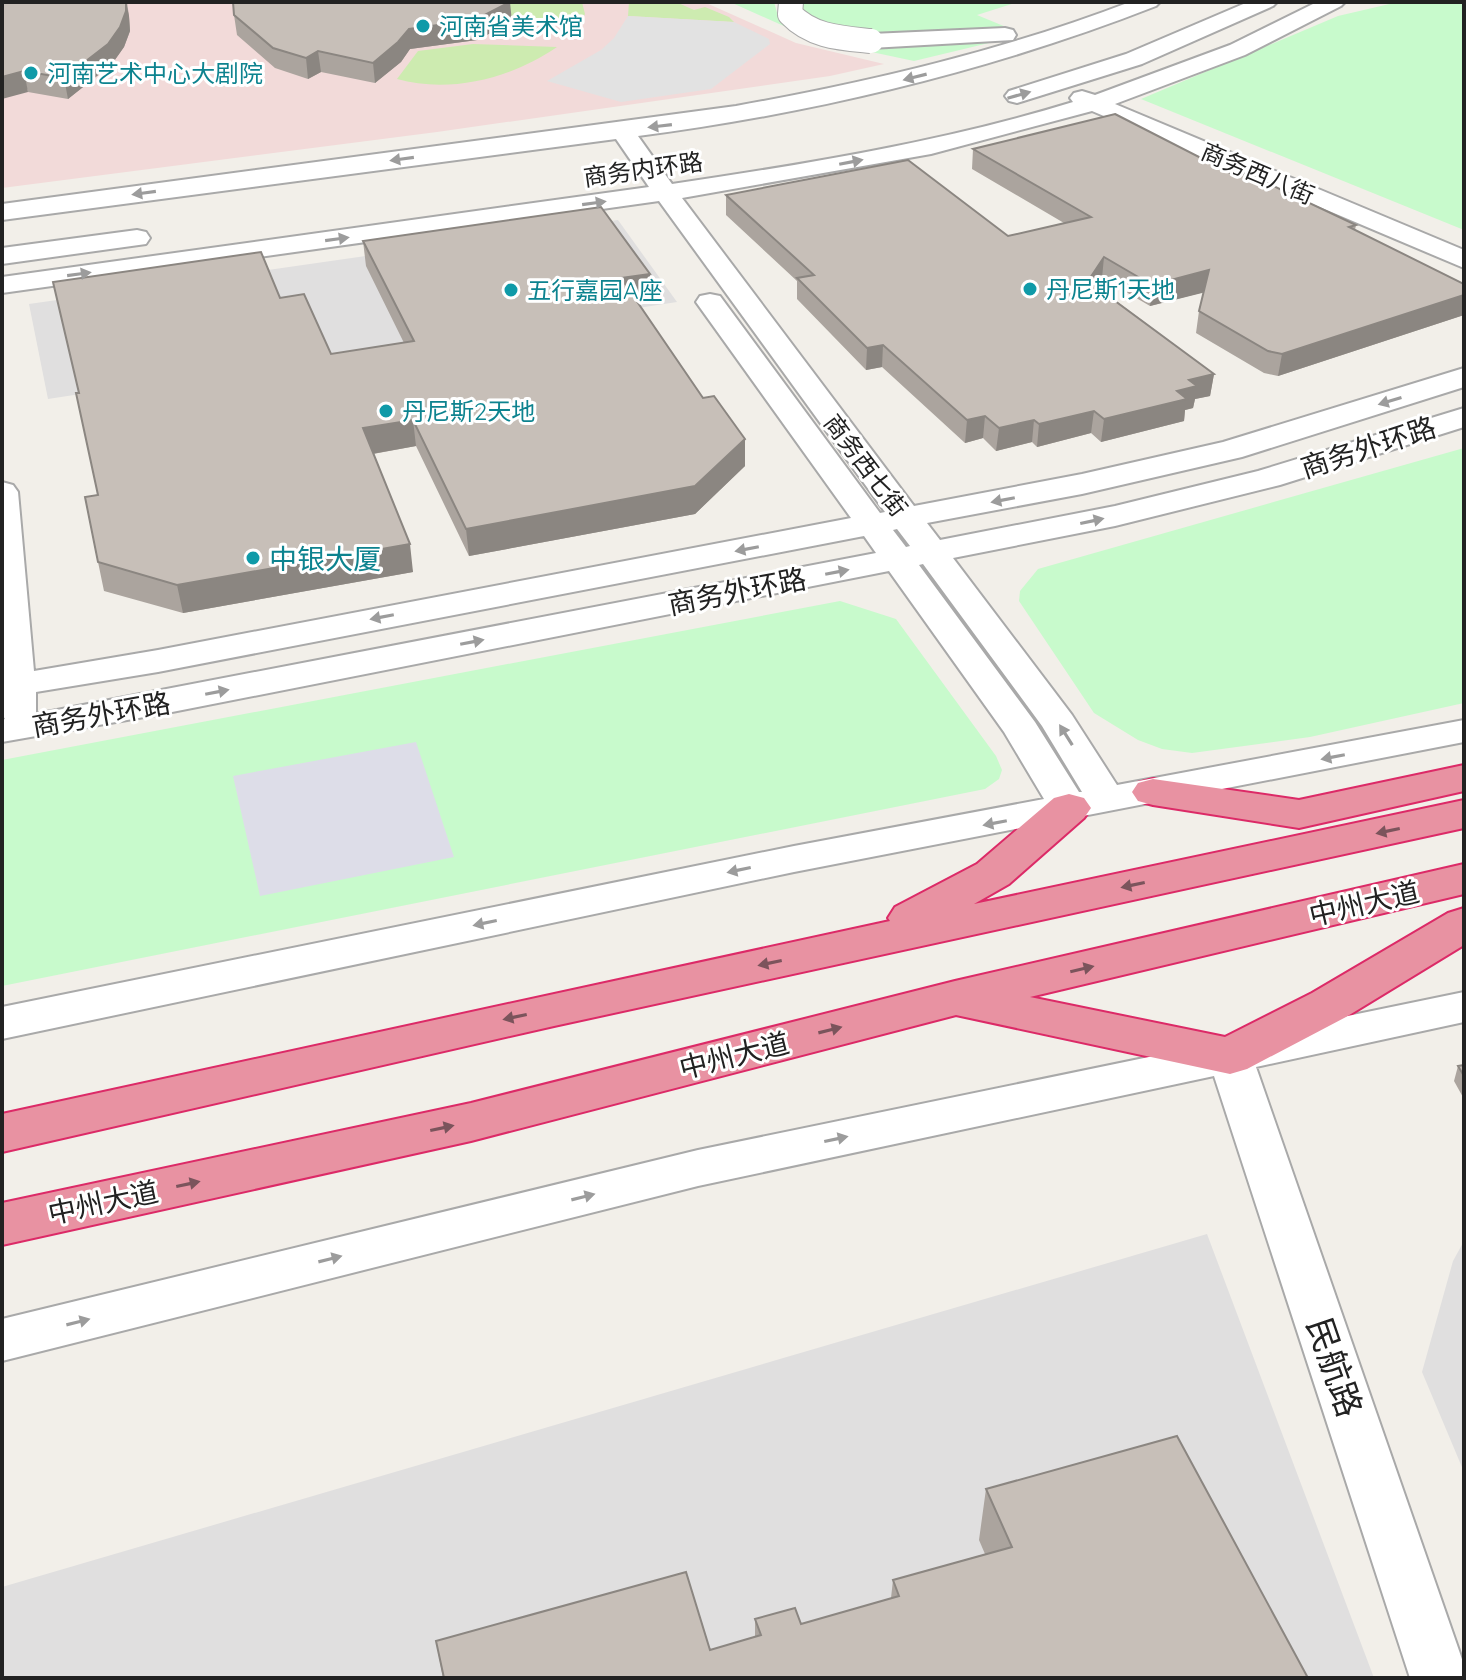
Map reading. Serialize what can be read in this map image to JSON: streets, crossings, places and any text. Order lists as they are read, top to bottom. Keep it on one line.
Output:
{"streets":{"highway":["中州大道"],"street":["商务内环路","商务西八街","商务外环路","商务西七街","民航路"]},"crossings":[["商务内环路","商务西七街"],["商务外环路","商务西七街"]],"places":["河南省美术馆","河南艺术中心大剧院","丹尼斯1天地","五行嘉园A座","丹尼斯2天地","中银大厦"]}
